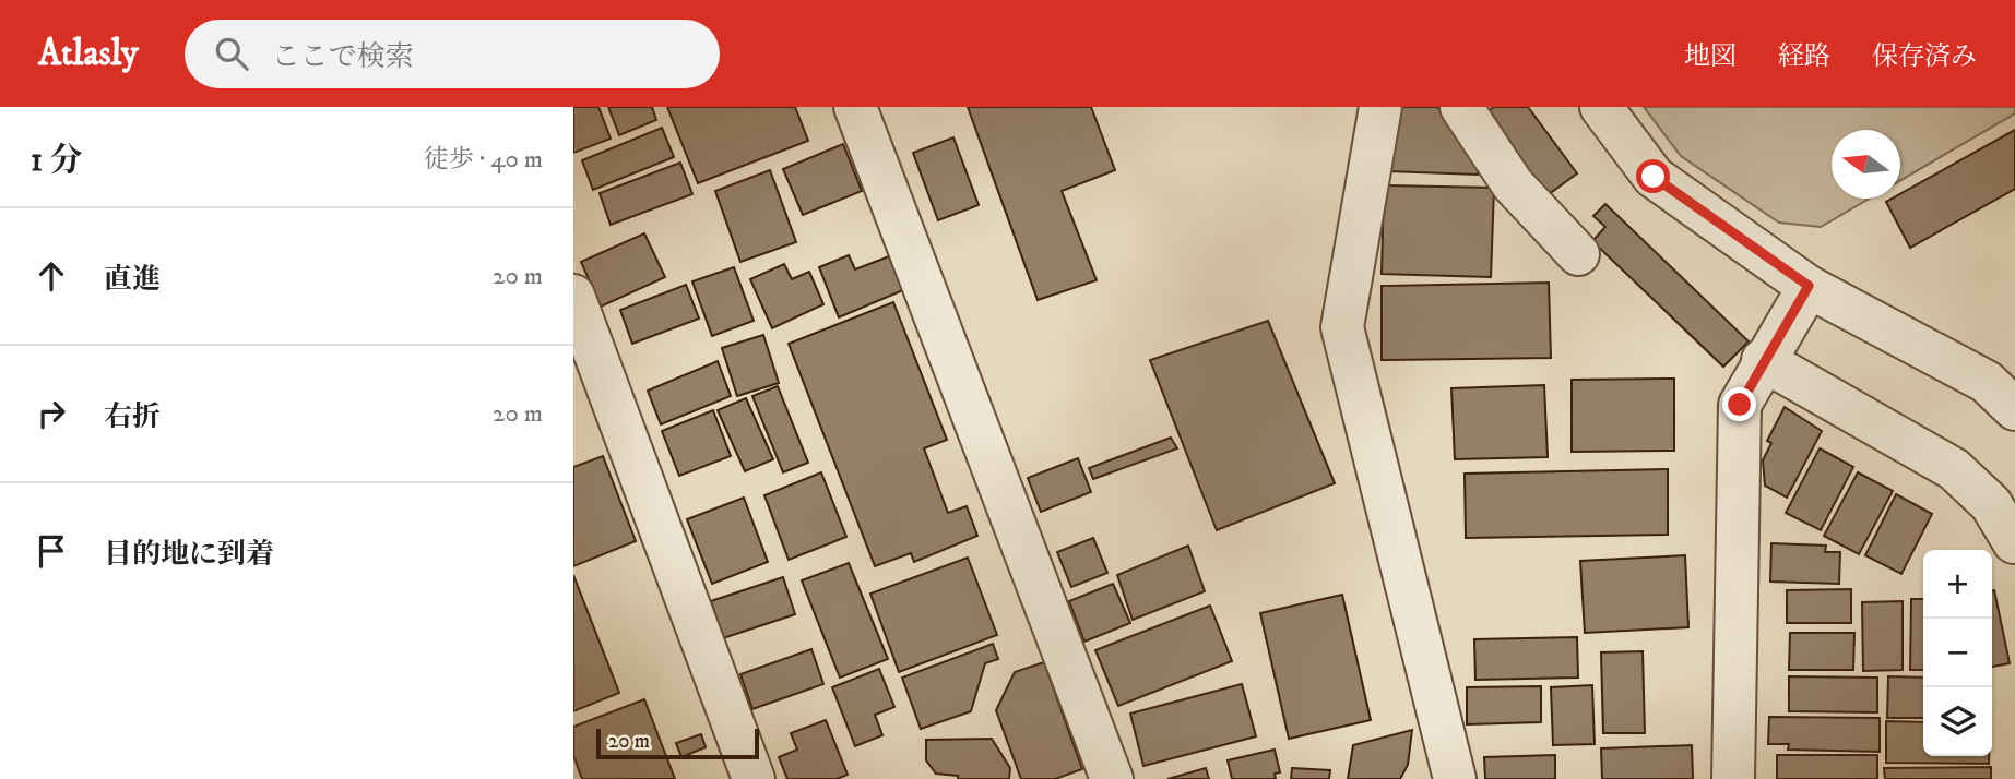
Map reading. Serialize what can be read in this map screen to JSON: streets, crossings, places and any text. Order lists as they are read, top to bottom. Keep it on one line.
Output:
{"scale_bar":"20 m","north":"left","page":{"header":"Atlasly","search":"ここで検索","nav":["地図","経路","保存済み"],"heading":["1 分","徒歩 · 40 m"],"list":[["直進","20 m"],["右折","20 m"],"目的地に到着"],"map_buttons":["+","−"],"scale":"20 m"}}
